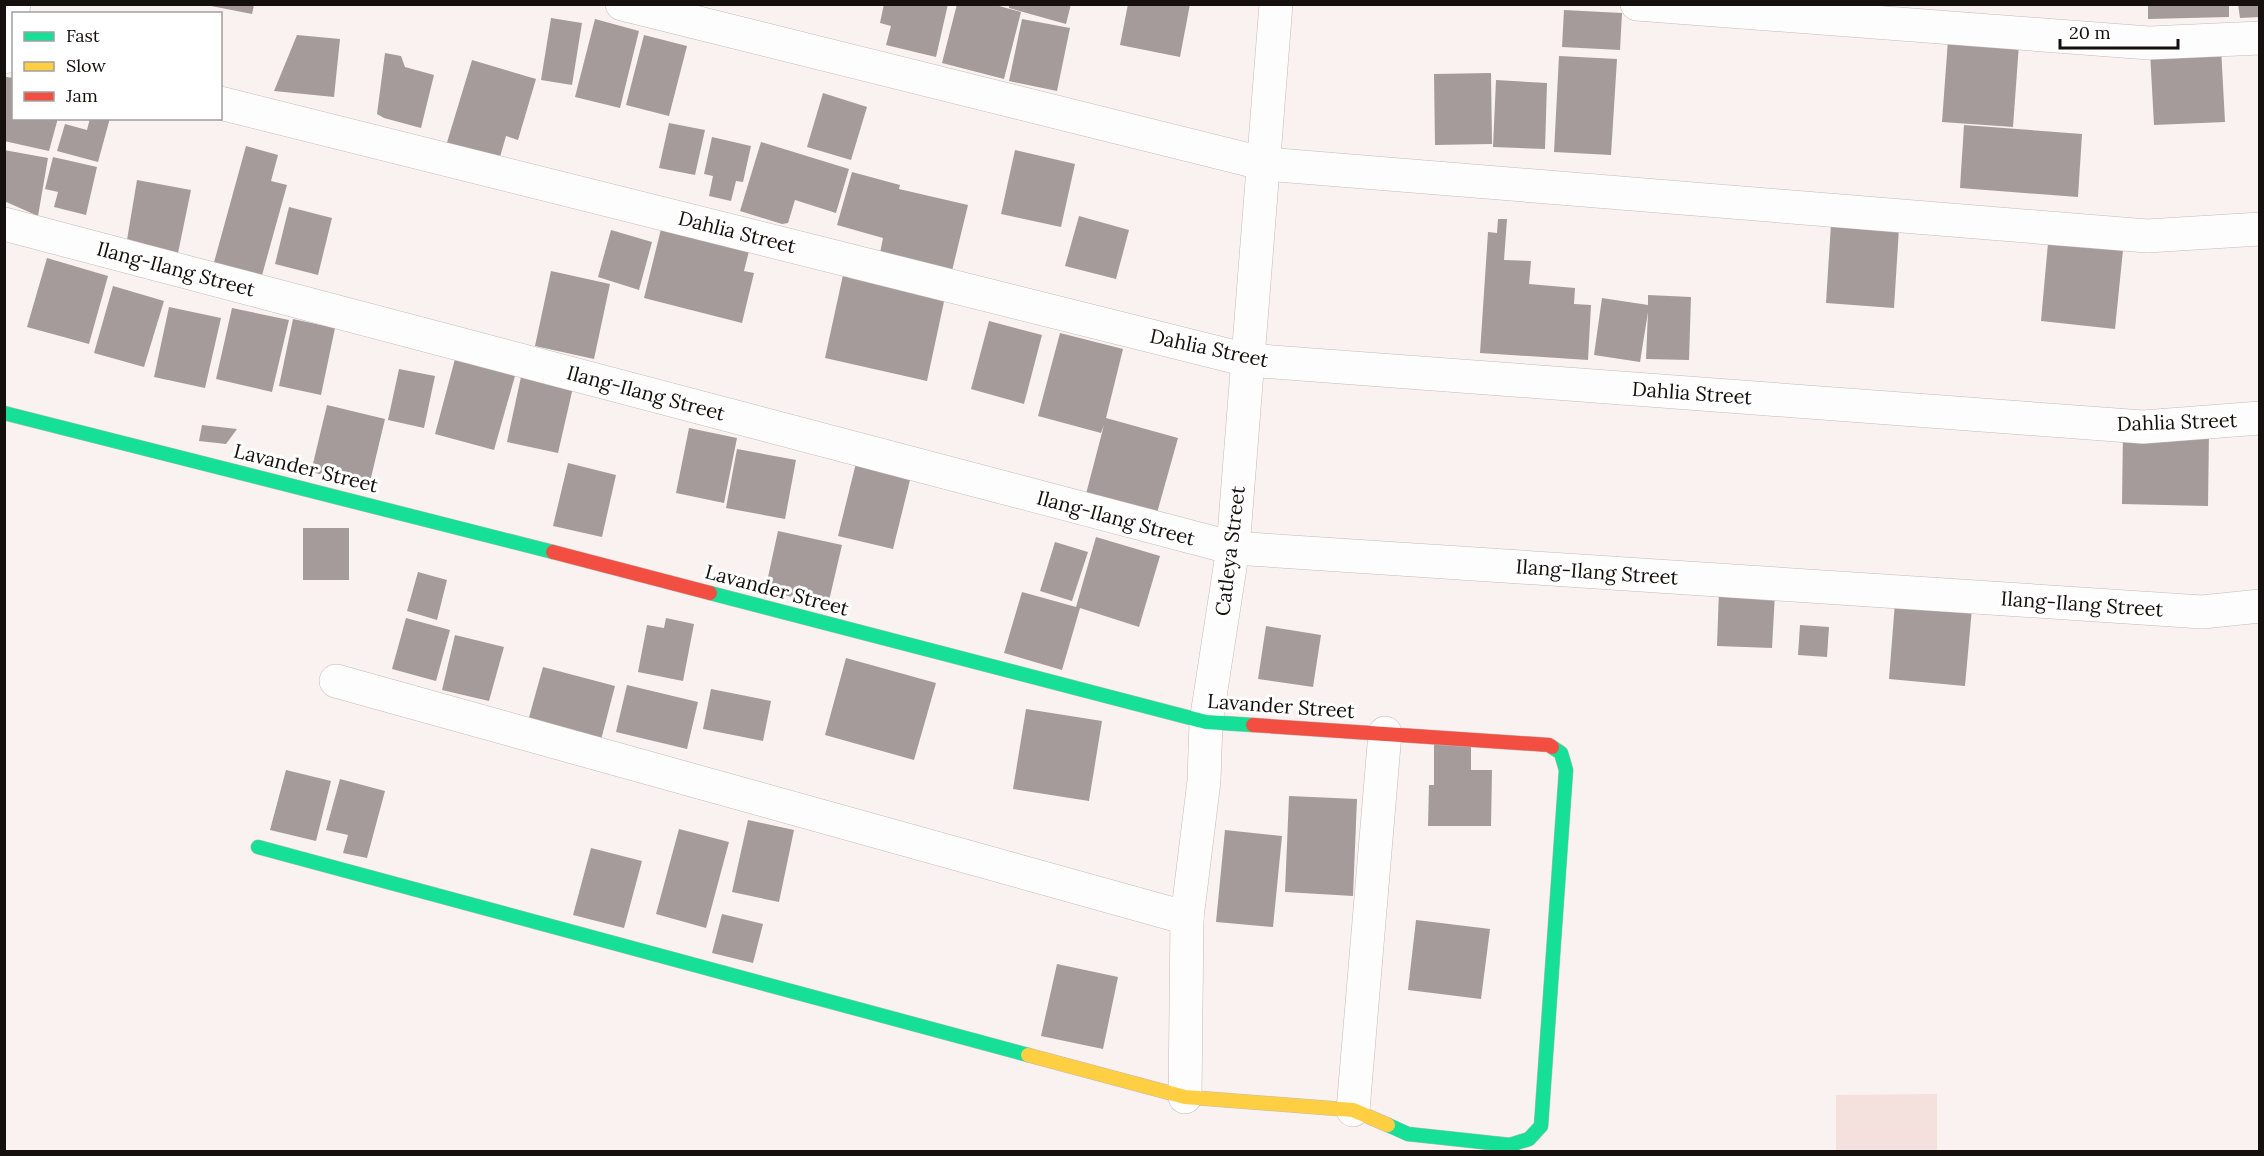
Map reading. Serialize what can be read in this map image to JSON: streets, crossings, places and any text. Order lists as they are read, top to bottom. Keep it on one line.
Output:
{"streets":{"street":["Dahlia Street","Ilang-Ilang Street","Lavander Street","Catleya Street"]},"crossings":[["Dahlia Street","Catleya Street"],["Ilang-Ilang Street","Catleya Street"],["Lavander Street","Catleya Street"]],"legend":["Fast","Slow","Jam"],"scale_bar":"20 m"}
